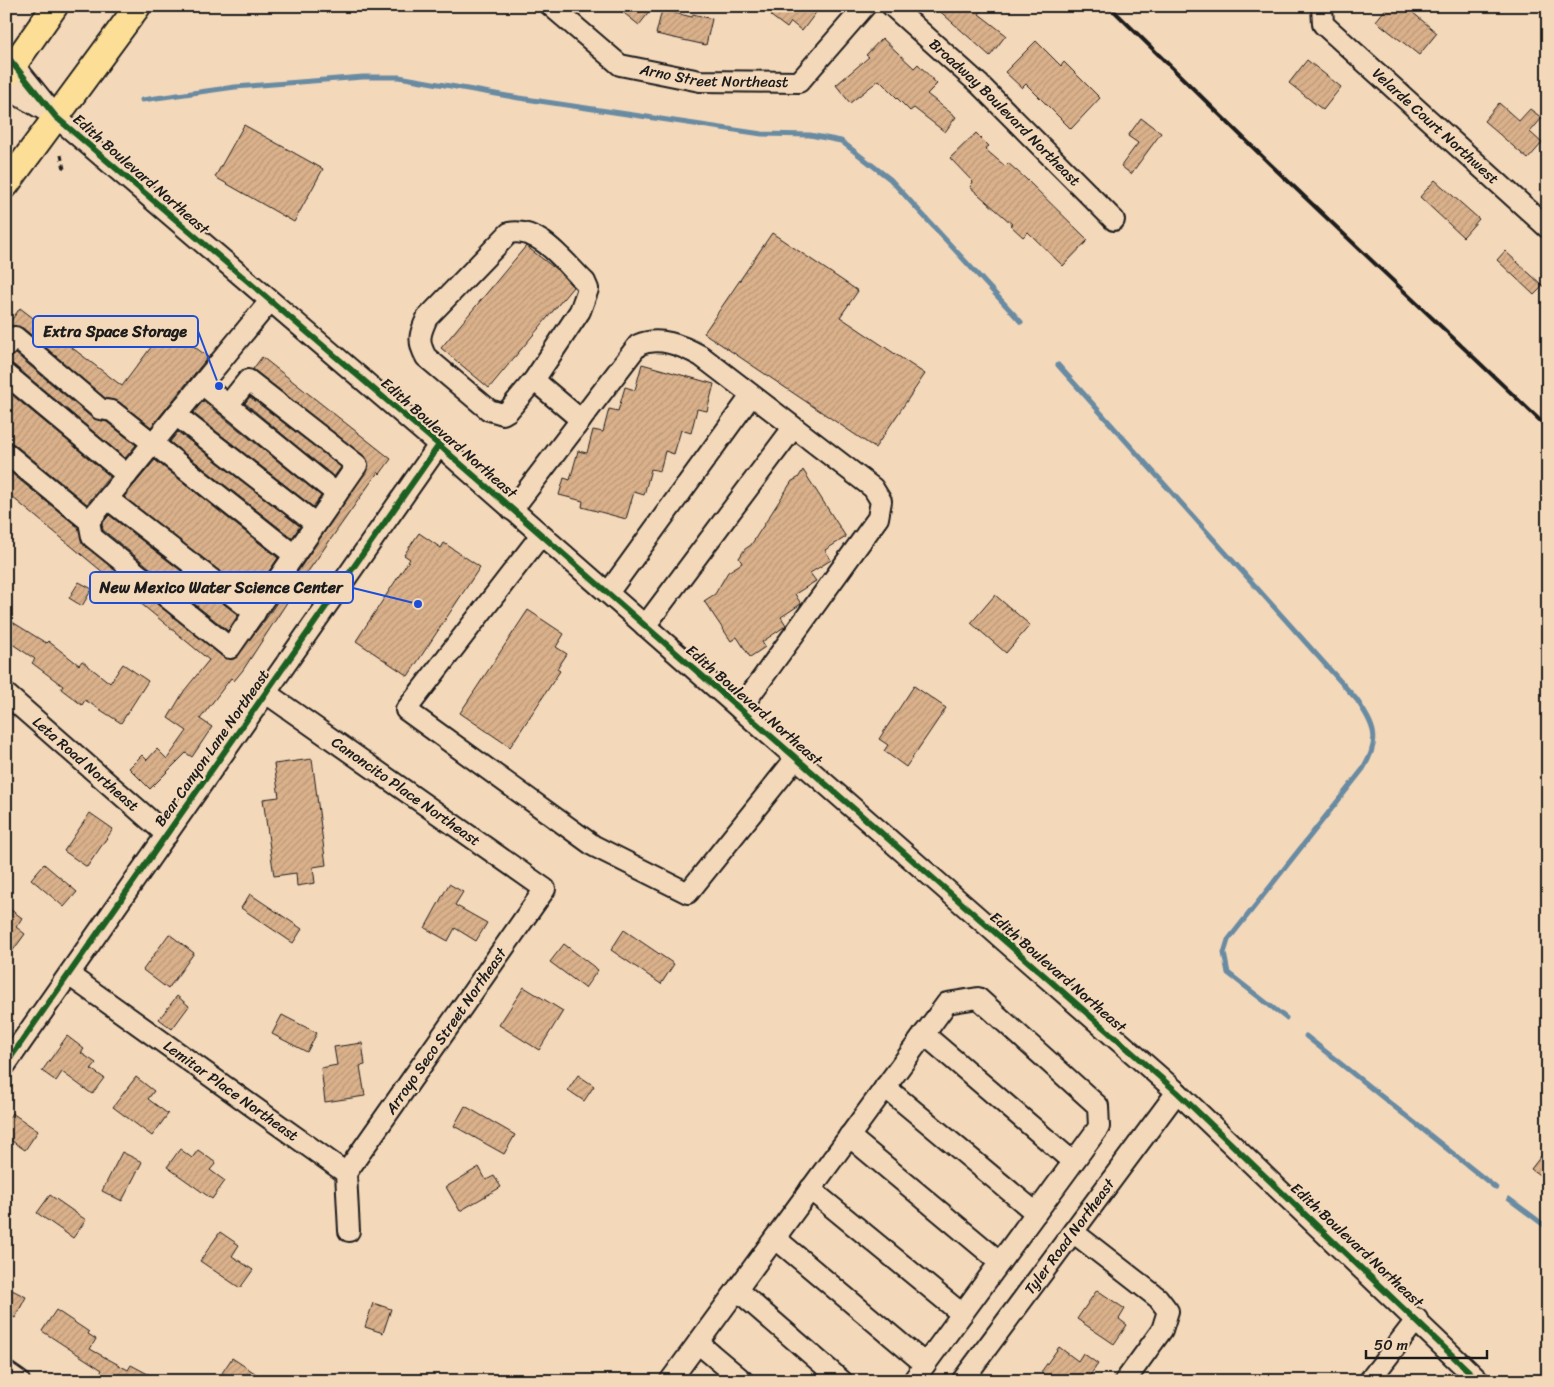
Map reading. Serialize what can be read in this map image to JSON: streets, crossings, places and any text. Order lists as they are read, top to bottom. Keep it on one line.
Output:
{"streets":{"street":["Arno Street Northeast","Broadway Boulevard Northeast","Velarde Court Northwest","Edith Boulevard Northeast","Bear Canyon Lane Northeast","Leta Road Northeast","Canoncito Place Northeast","Arroyo Seco Street Northeast","Lemitar Place Northeast","Tyler Road Northeast"]},"crossings":[["Edith Boulevard Northeast","Bear Canyon Lane Northeast"],["Edith Boulevard Northeast","Tyler Road Northeast"],["Bear Canyon Lane Northeast","Leta Road Northeast"],["Bear Canyon Lane Northeast","Canoncito Place Northeast"],["Bear Canyon Lane Northeast","Lemitar Place Northeast"],["Canoncito Place Northeast","Arroyo Seco Street Northeast"],["Arroyo Seco Street Northeast","Lemitar Place Northeast"]],"places":["Extra Space Storage","New Mexico Water Science Center"],"scale_bar":"50 m"}
